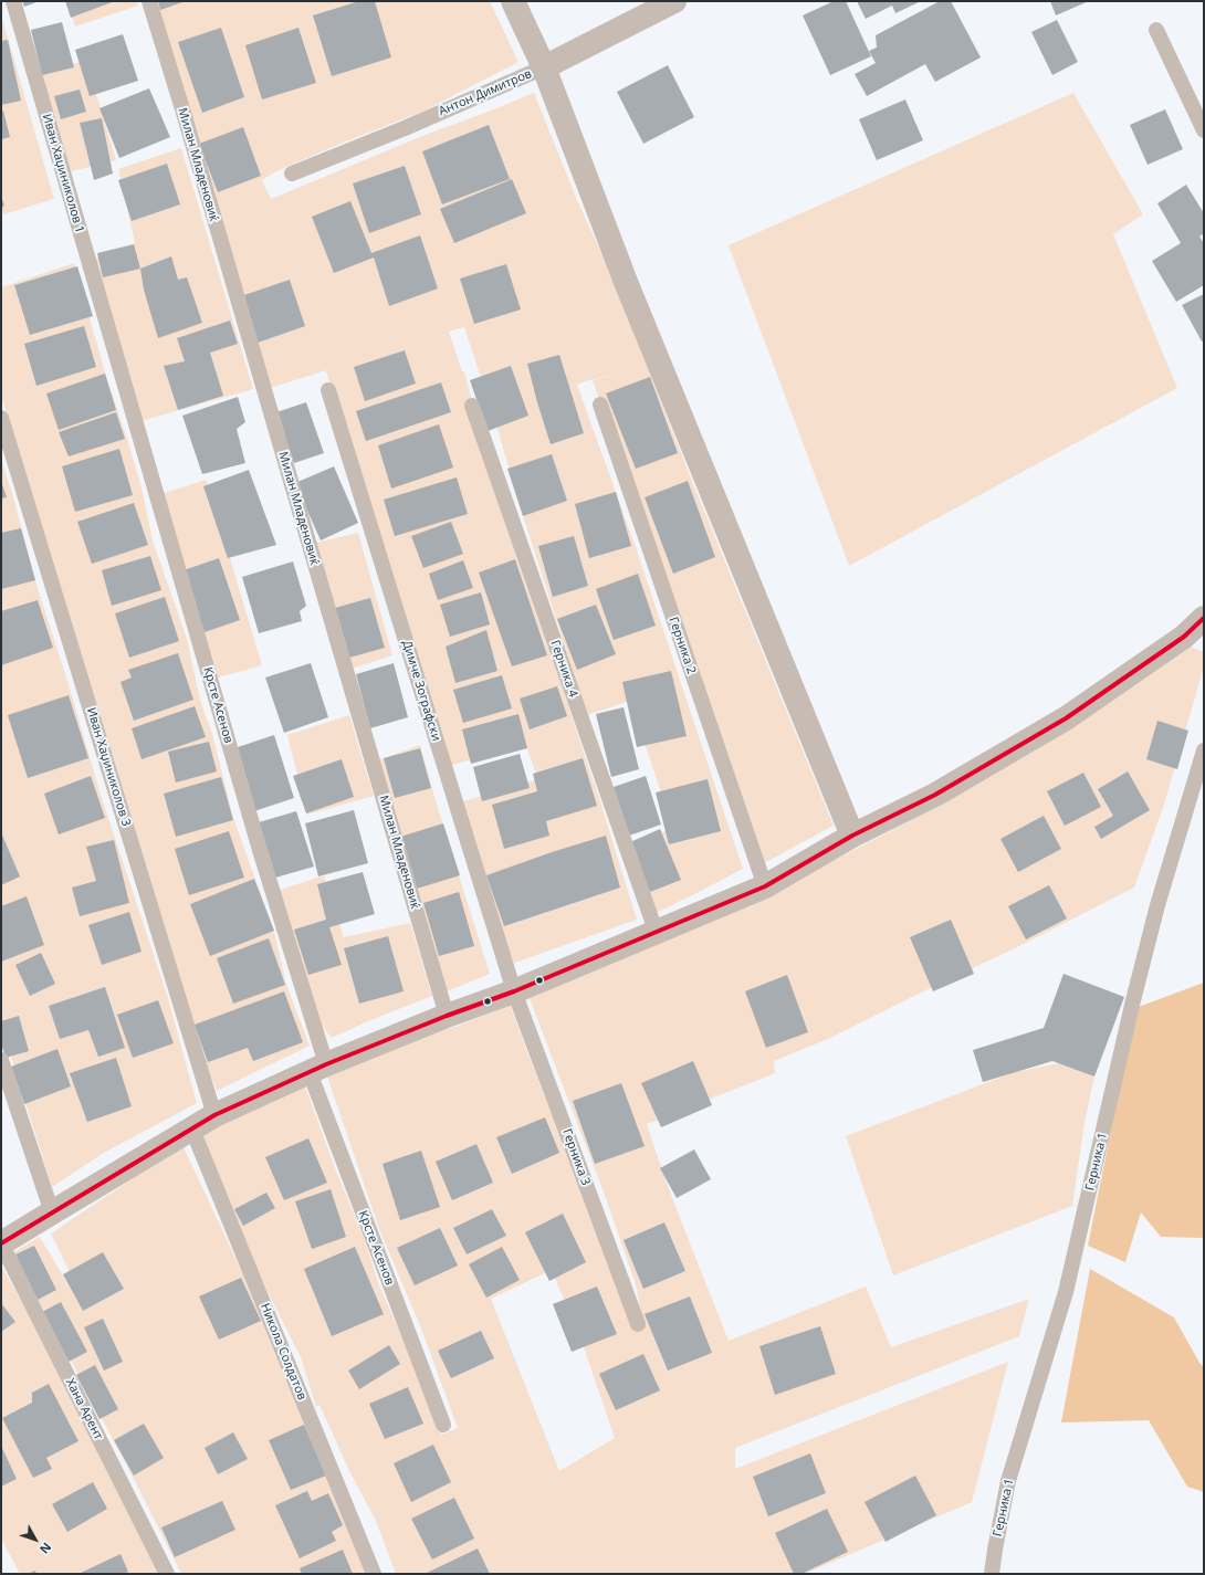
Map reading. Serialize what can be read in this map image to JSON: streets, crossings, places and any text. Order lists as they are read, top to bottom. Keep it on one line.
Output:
{"streets":{"street":["Антон Димитров"],"lane":["Милан Младеновиќ","Иван Хаџиниколов 1","Герника 2","Герника 4","Димче Зографски","Крсте Асенов","Иван Хаџиниколов 3","Герника 3","Герника 1","Никола Солдатов","Хана Арент"]},"crossings":[["Иван Хаџиниколов 1","Крсте Асенов"],["Димче Зографски","Герника 3"]],"north":"bottom right"}
